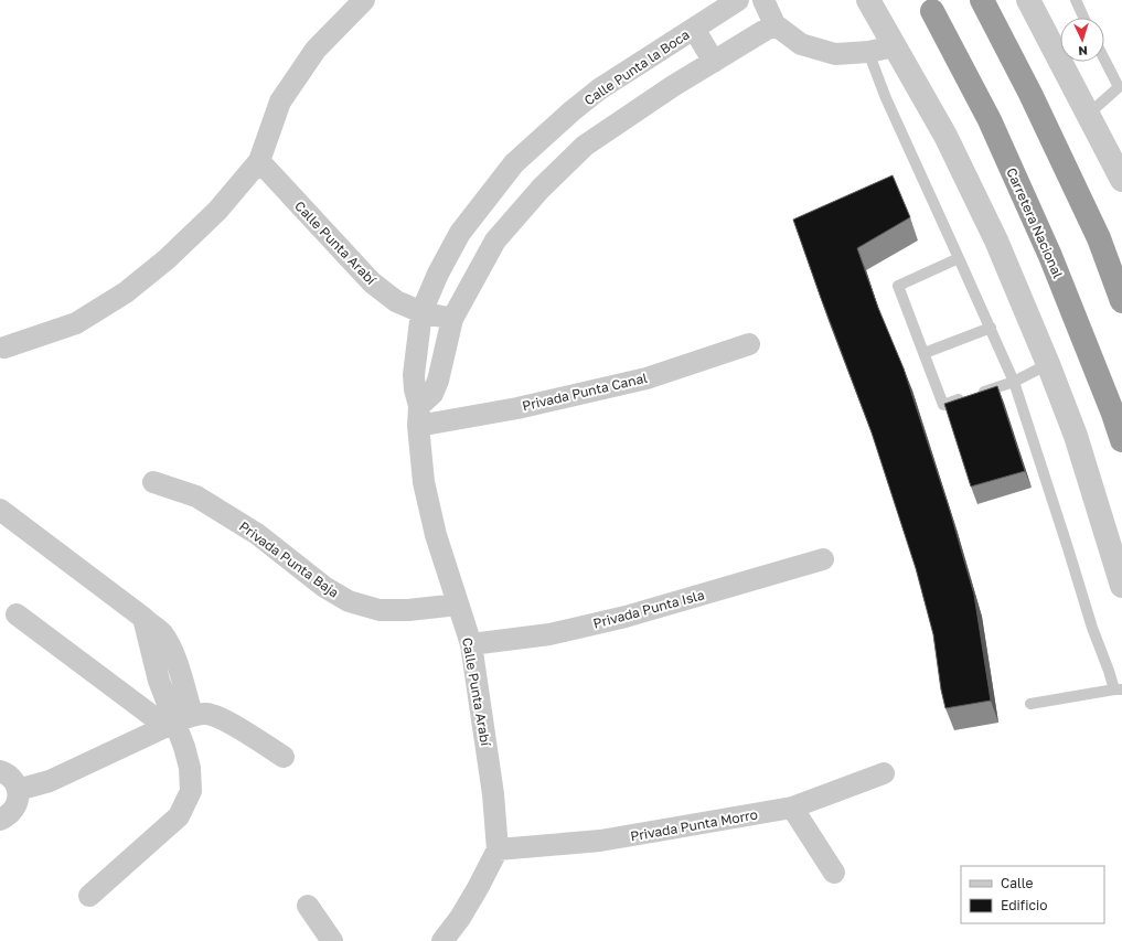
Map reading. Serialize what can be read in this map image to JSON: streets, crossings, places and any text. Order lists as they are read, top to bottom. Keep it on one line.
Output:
{"streets":{"highway":["Carretera Nacional"],"street":["Calle Punta la Boca","Calle Punta Arabí","Privada Punta Canal","Privada Punta Baja","Privada Punta Isla","Privada Punta Morro"]},"crossings":[["Calle Punta la Boca","Calle Punta Arabí"],["Calle Punta Arabí","Privada Punta Canal"],["Calle Punta Arabí","Privada Punta Baja"],["Calle Punta Arabí","Privada Punta Isla"],["Calle Punta Arabí","Privada Punta Morro"]],"legend":["Calle","Edificio"],"north":"bottom"}
